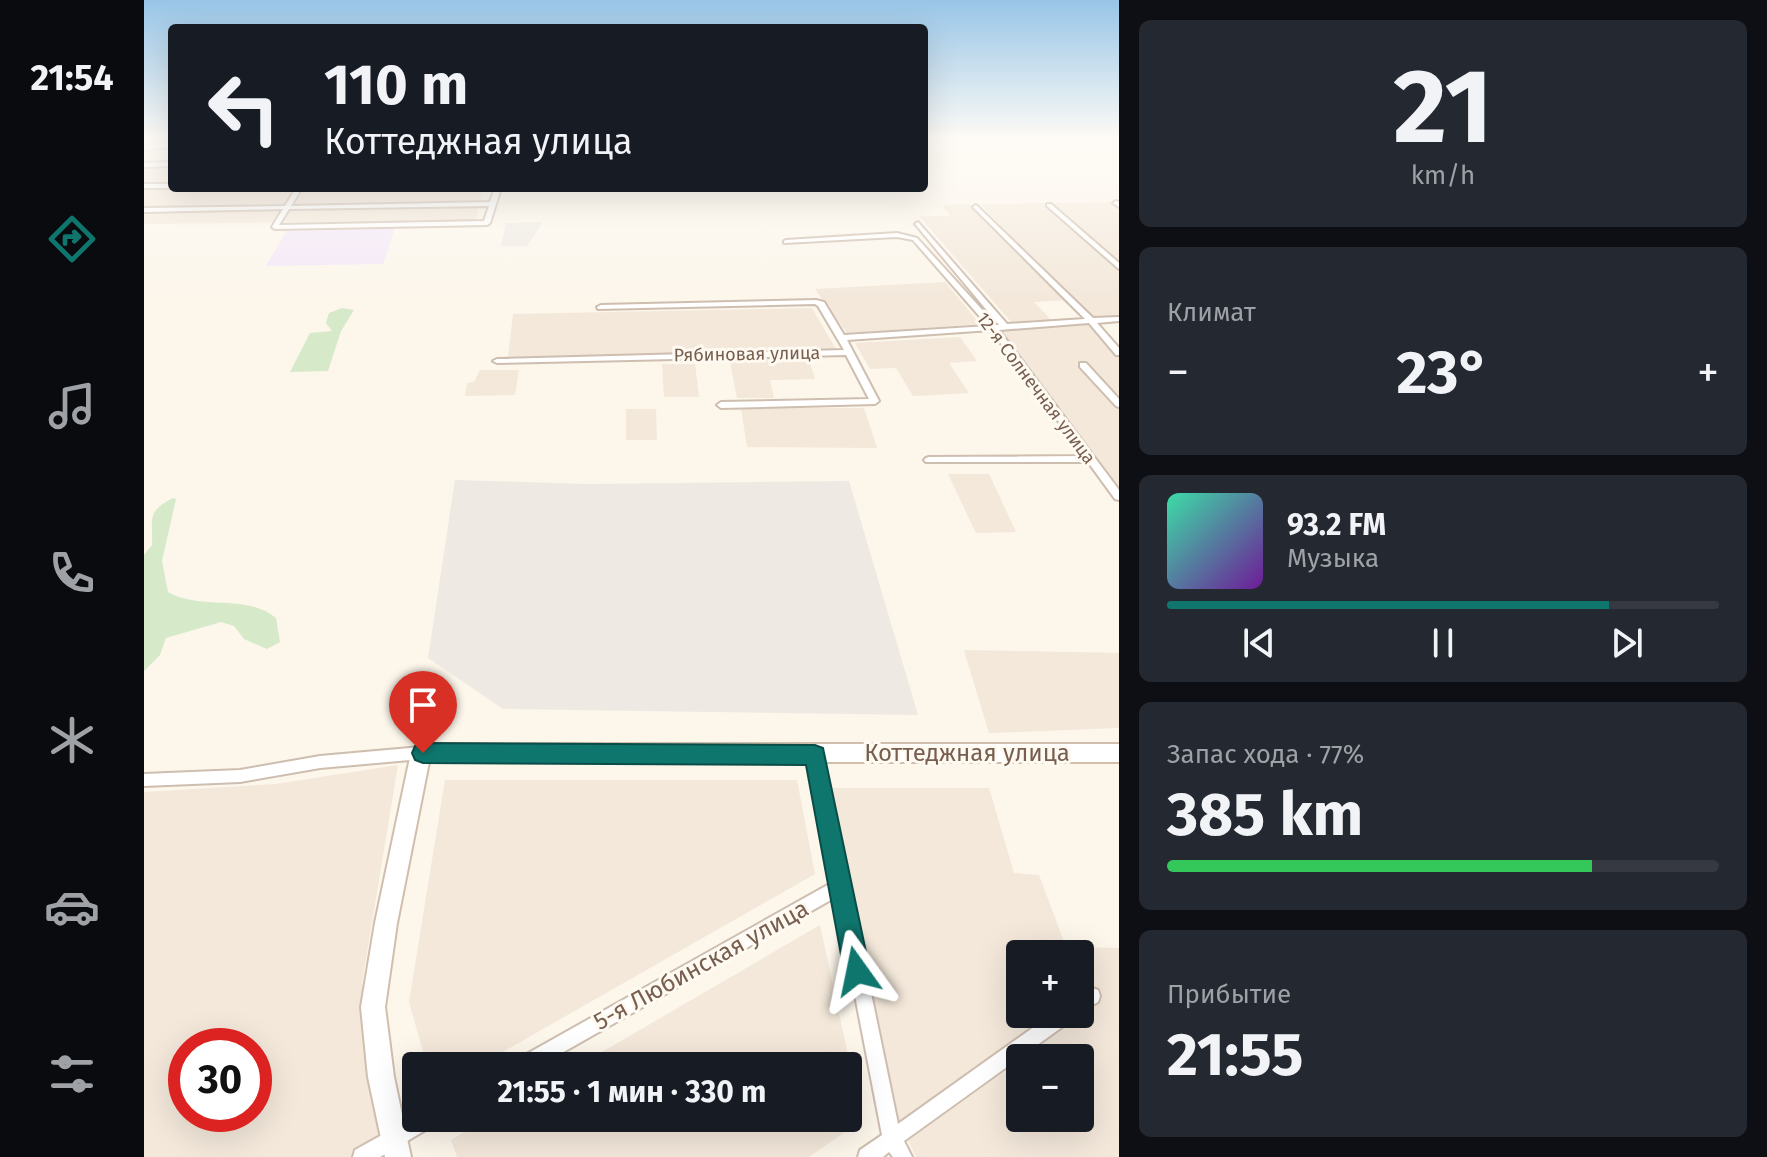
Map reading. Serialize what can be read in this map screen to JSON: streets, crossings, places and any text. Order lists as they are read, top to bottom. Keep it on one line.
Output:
{"streets":{"street":["Рябиновая улица","12-я Солнечная улица","Коттеджная улица","5-я Любинская улица"]},"crossings":[["Рябиновая улица","12-я Солнечная улица"]],"page":{"tabs":"21:54","tile":[["21","km/h"],"Климат",["Запас хода · 77%","385 km"],["Прибытие","21:55"]],"turn":["110 m","Коттеджная улица"],"heat":["−","23°","+"],"song":["93.2 FM","Музыка"],"map_buttons":["+","−"],"limit":"30","trip":"21:55 · 1 мин · 330 m"}}
